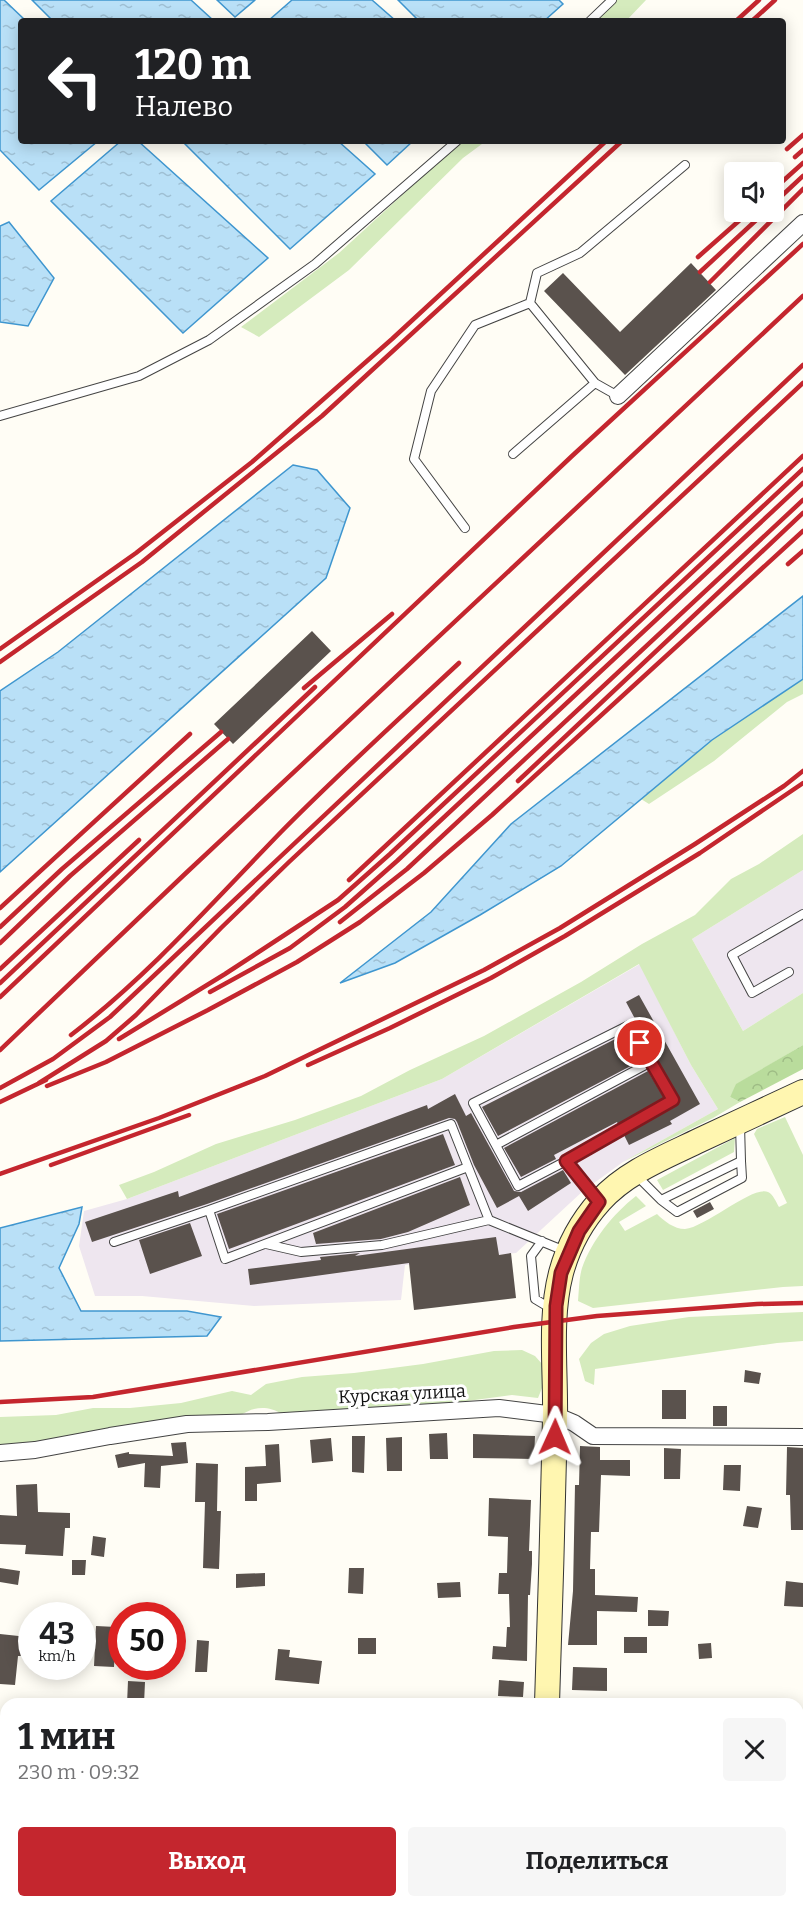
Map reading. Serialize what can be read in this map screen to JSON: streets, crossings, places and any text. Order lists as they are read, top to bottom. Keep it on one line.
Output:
{"streets":{"street":["Курская улица"]},"page":{"turn":["120 m","Налево"],"speed":"43 km/h","limit":"50","heading":["1 мин","230 m · 09:32"],"buttons":["Выход","Поделиться"]}}
